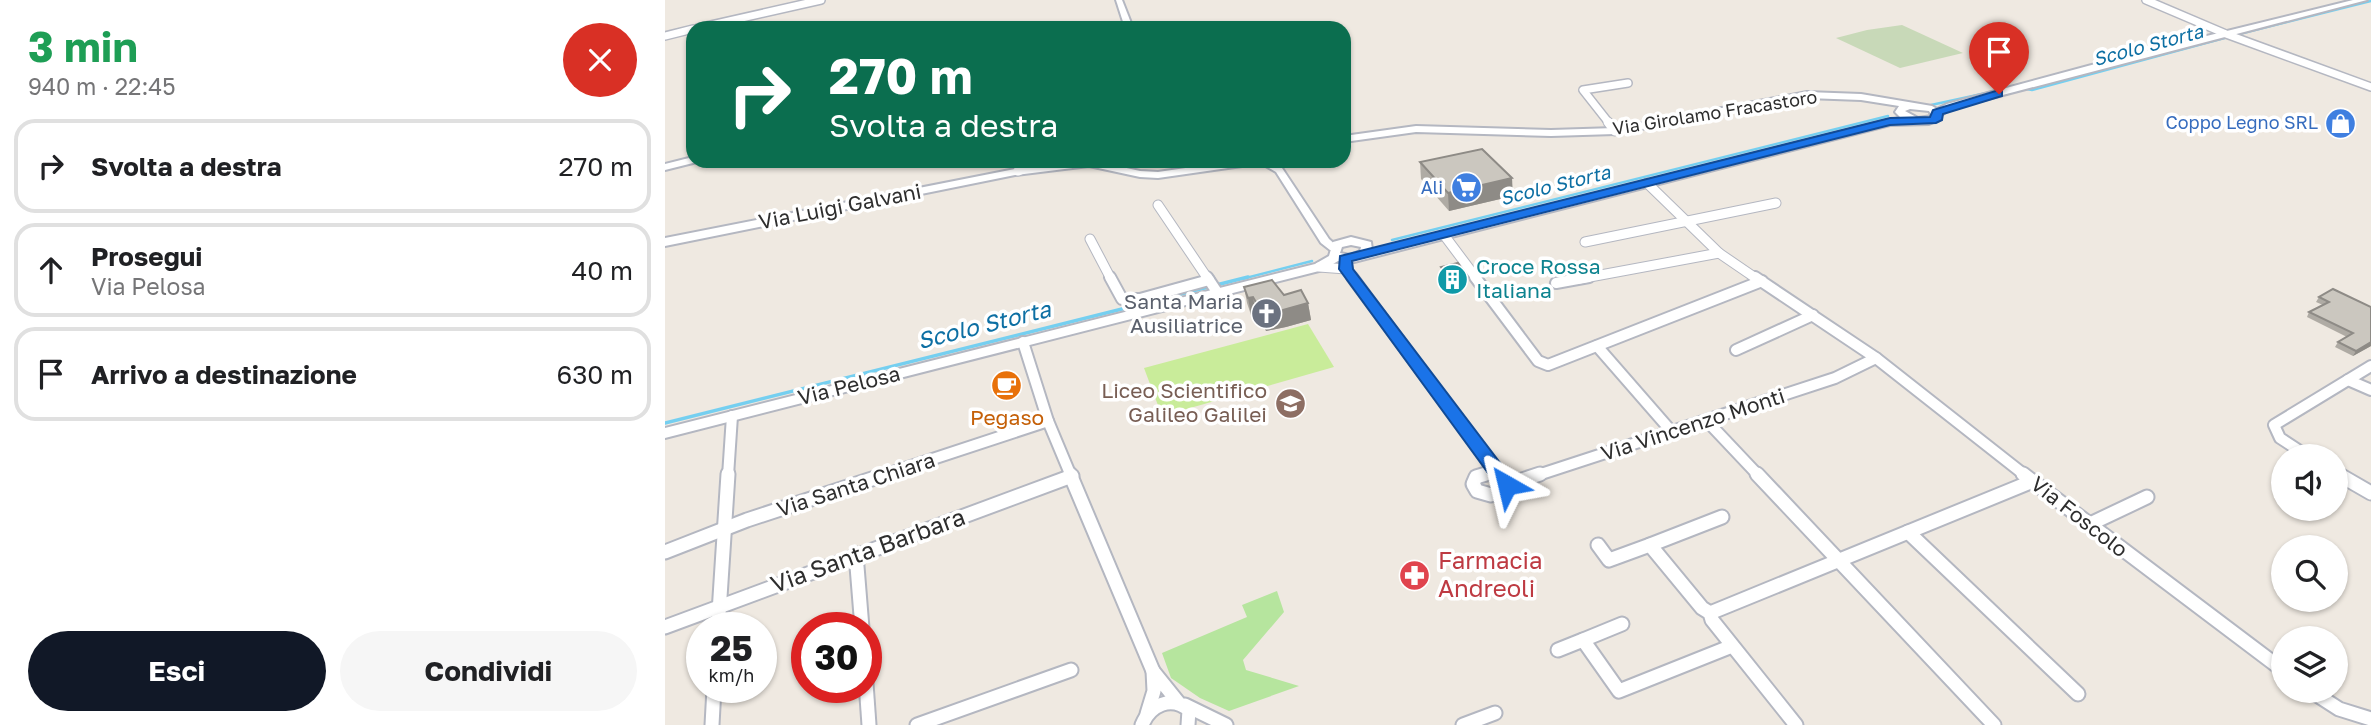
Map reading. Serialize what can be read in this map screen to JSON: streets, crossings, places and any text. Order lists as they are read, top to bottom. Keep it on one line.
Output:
{"streets":{"main road":["Via Girolamo Fracastoro","Via Luigi Galvani","Via Pelosa"],"street":["Via Vincenzo Monti","Via Santa Chiara","Via Foscolo","Via Santa Barbara"]},"crossings":[["Via Vincenzo Monti","Via Foscolo"]],"water":["Scolo Storta"],"places":{"shop":["Coppo Legno SRL"],"supermarket":["Ali"],"building":["Croce Rossa Italiana"],"church":["Santa Maria Ausiliatrice"],"cafe":["Pegaso"],"school or university":["Liceo Scientifico Galileo Galilei"],"pharmacy":["Farmacia Andreoli"]},"page":{"heading":["3 min","940 m · 22:45"],"turn":["270 m","Svolta a destra"],"list":[{"name":"Svolta a destra","value":"270 m"},{"name":"Prosegui","note":"Via Pelosa","value":"40 m"},{"name":"Arrivo a destinazione","value":"630 m"}],"speed":"25 km/h","limit":"30","buttons":["Esci","Condividi"]}}
